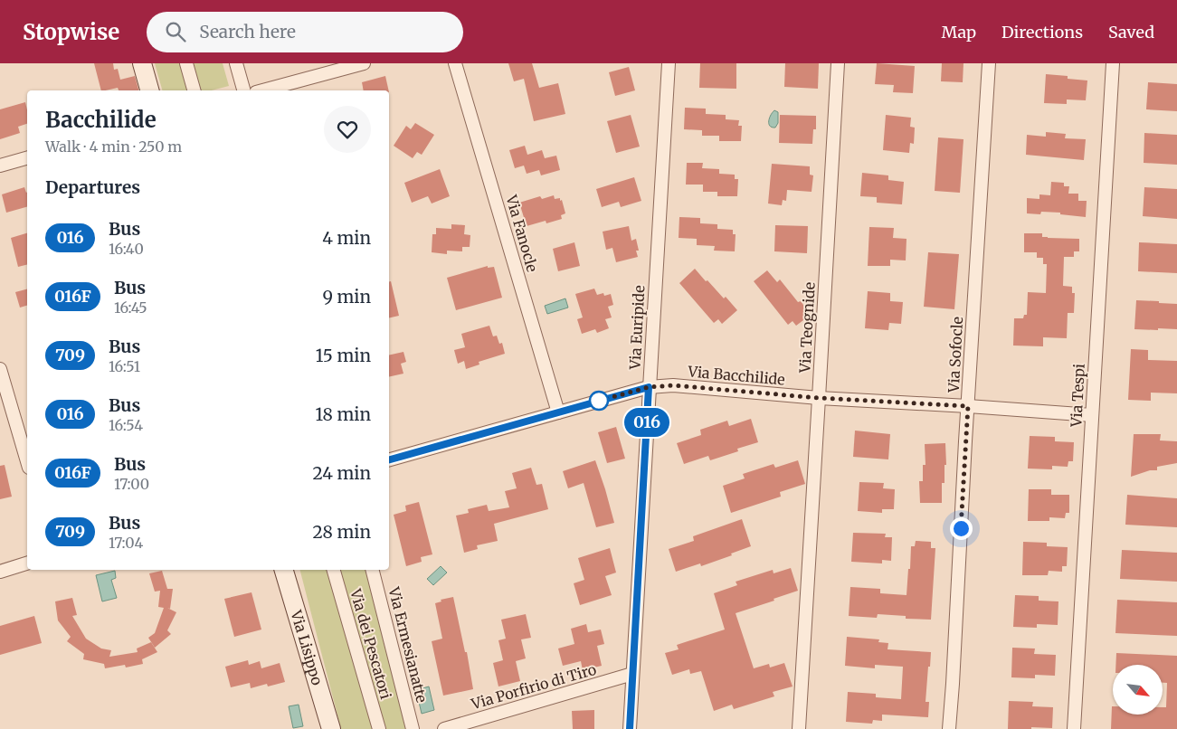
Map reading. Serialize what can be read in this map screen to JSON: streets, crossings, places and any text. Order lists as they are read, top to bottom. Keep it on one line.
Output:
{"streets":{"street":["Via Fanocle","Via Euripide","Via Teognide","Via Sofocle","Via Bacchilide","Via Tespi","Via dei Pescatori","Via Ermesianatte","Via Lisippo","Via Porfirio di Tiro"]},"crossings":[["Via Fanocle","Via Bacchilide"],["Via Euripide","Via Bacchilide"],["Via Euripide","Via Porfirio di Tiro"],["Via Teognide","Via Bacchilide"],["Via Sofocle","Via Bacchilide"],["Via Bacchilide","Via Tespi"]],"lines":["bus line 016"],"north":"bottom right","page":{"header":"Stopwise","search":"Search here","nav":["Map","Directions","Saved"],"on_map":"016","heading":[["Bacchilide","Walk · 4 min · 250 m"],"Departures"],"list":[{"mark":"016","name":"Bus","note":"16:40","value":"4 min"},{"mark":"016F","name":"Bus","note":"16:45","value":"9 min"},{"mark":"709","name":"Bus","note":"16:51","value":"15 min"},{"mark":"016","name":"Bus","note":"16:54","value":"18 min"},{"mark":"016F","name":"Bus","note":"17:00","value":"24 min"},{"mark":"709","name":"Bus","note":"17:04","value":"28 min"}]}}
